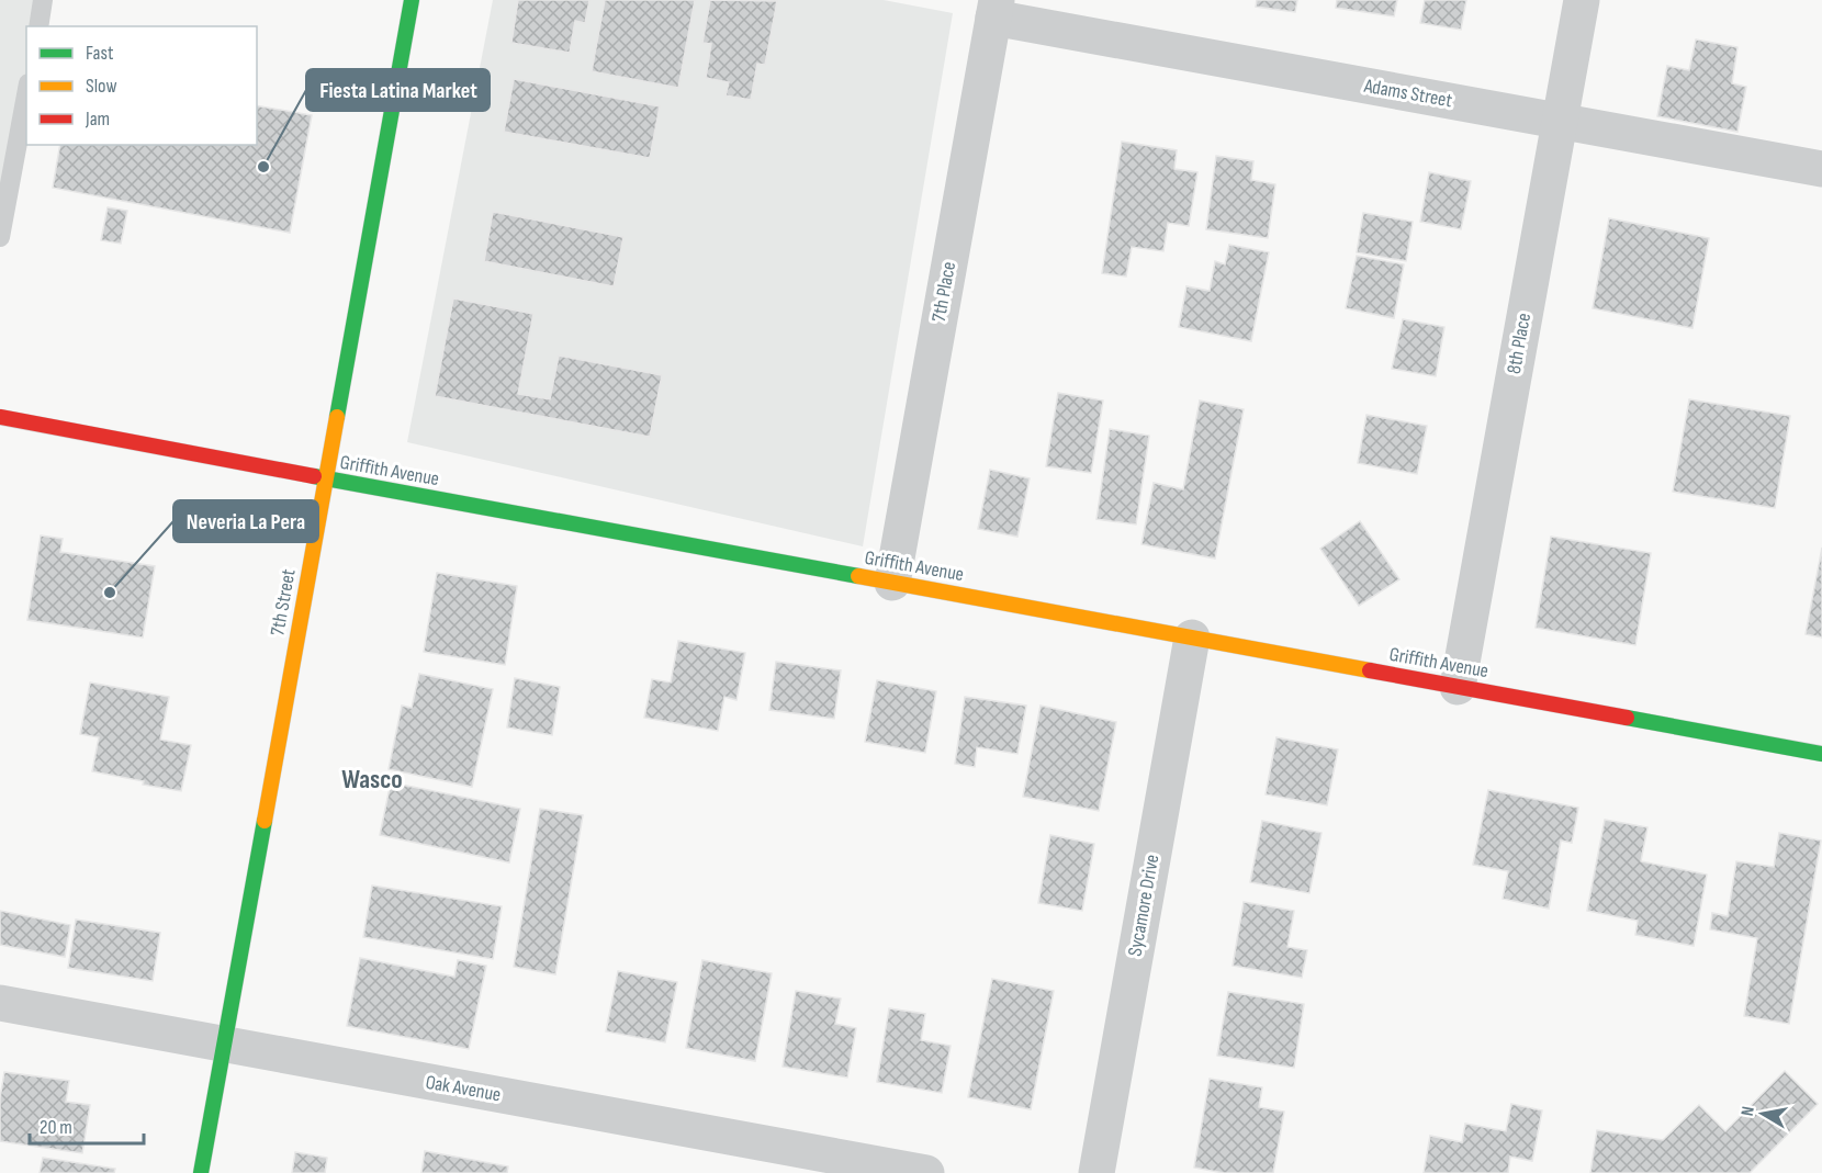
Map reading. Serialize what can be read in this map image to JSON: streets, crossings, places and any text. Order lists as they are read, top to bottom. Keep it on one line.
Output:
{"streets":{"main road":["Griffith Avenue","7th Street"],"street":["Adams Street","7th Place","8th Place","Sycamore Drive","Oak Avenue"]},"crossings":[["Adams Street","7th Place"],["Adams Street","8th Place"],["7th Place","Griffith Avenue"],["8th Place","Griffith Avenue"],["Griffith Avenue","7th Street"],["Griffith Avenue","Sycamore Drive"],["7th Street","Oak Avenue"]],"districts":["Wasco"],"places":["Fiesta Latina Market","Neveria La Pera"],"legend":["Fast","Slow","Jam"],"scale_bar":"20 m","north":"left"}
